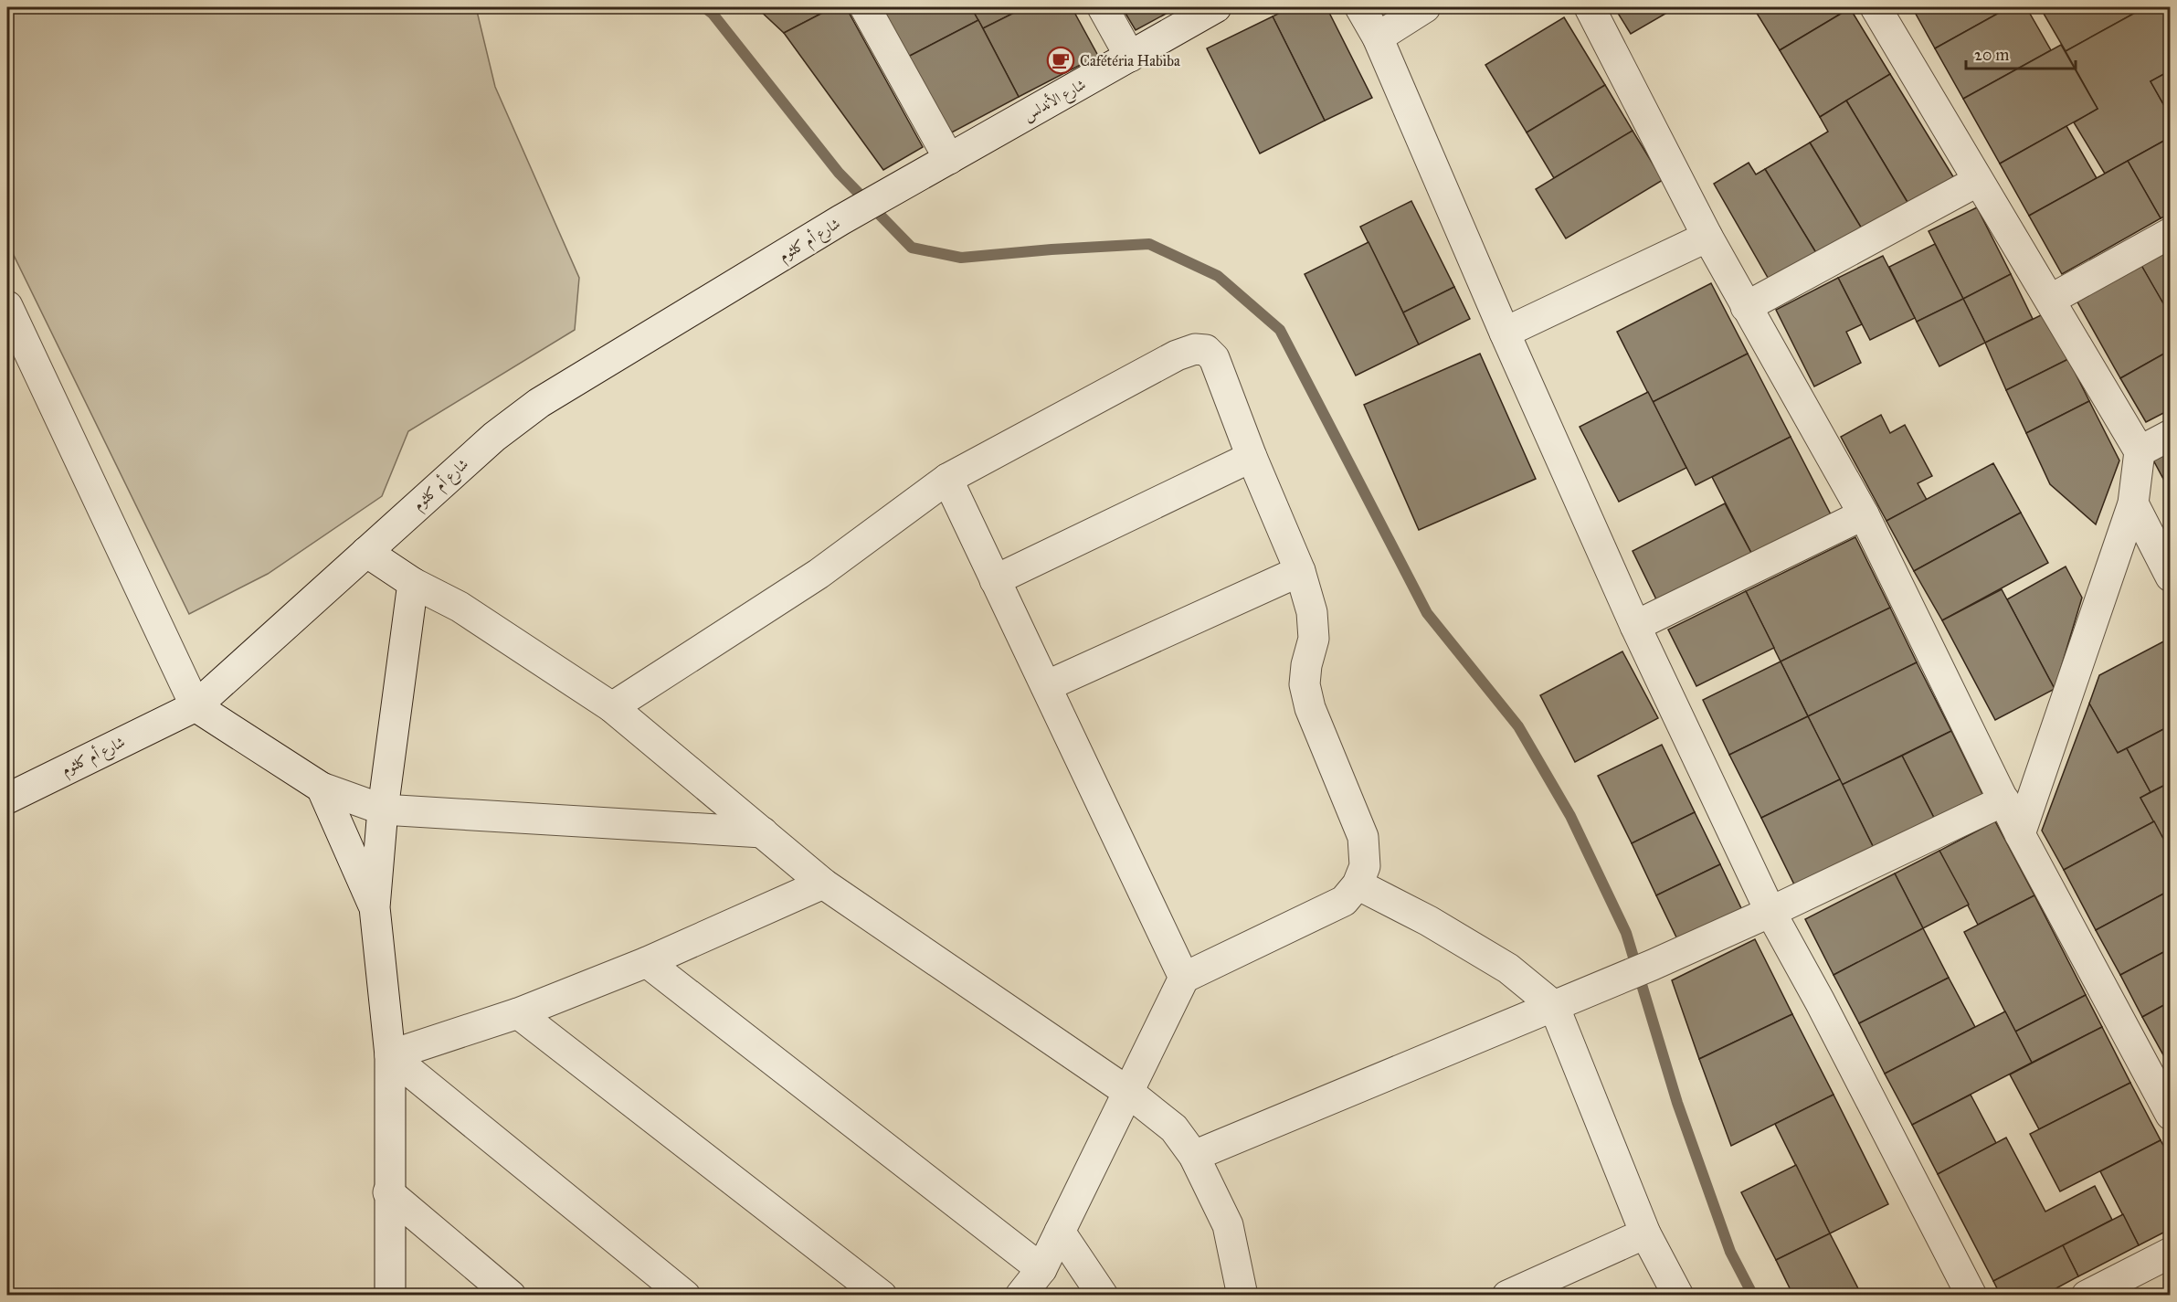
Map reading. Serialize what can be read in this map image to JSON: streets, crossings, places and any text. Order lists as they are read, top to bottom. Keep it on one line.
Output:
{"streets":{"street":["شارع الأندلس","شارع أم كلثوم"]},"crossings":[["شارع الأندلس","شارع أم كلثوم"]],"places":{"cafe":["Cafétéria Habiba"]},"scale_bar":"20 m"}
